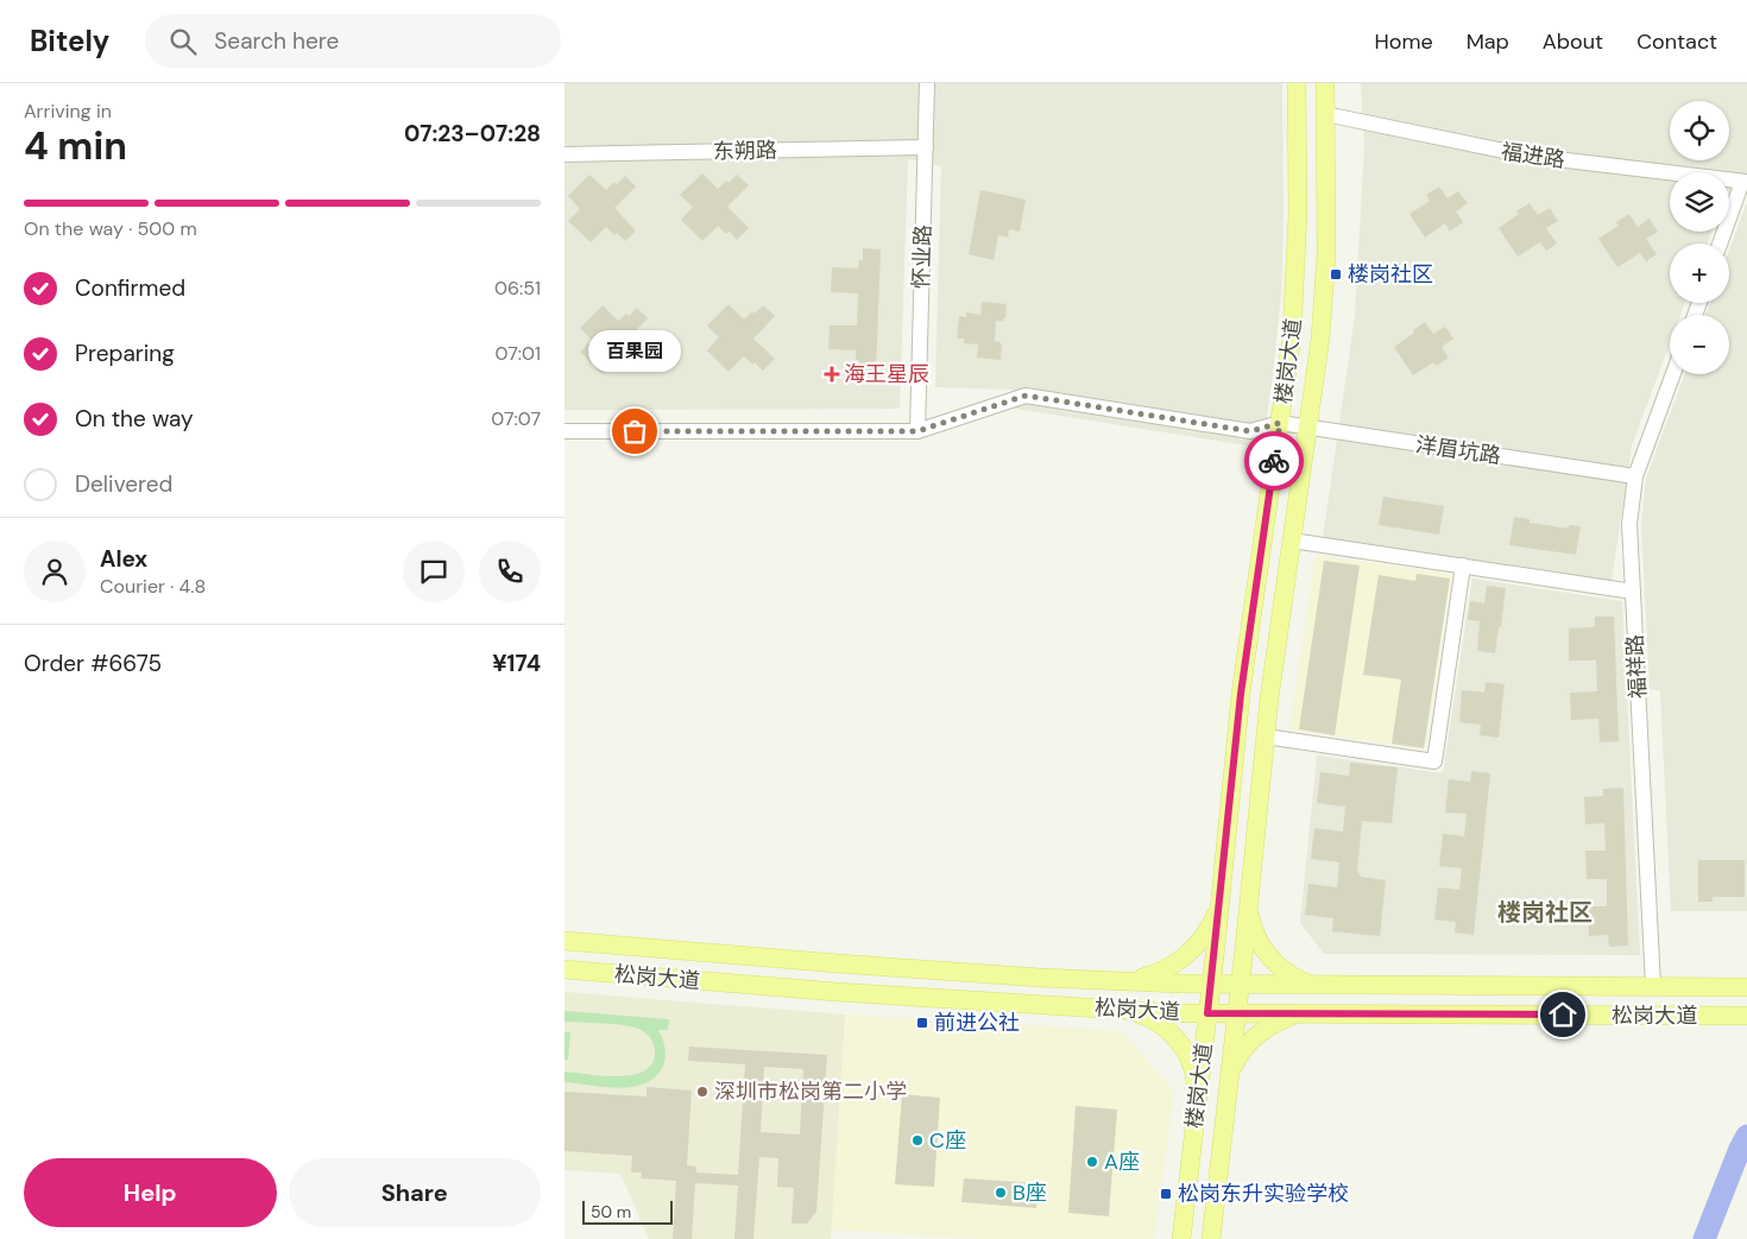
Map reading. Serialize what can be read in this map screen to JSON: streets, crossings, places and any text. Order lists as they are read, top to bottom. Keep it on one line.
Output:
{"streets":{"main road":["楼岗大道","松岗大道"],"street":["东朔路","福进路","怀业路","洋眉坑路","福祥路"]},"crossings":[["东朔路","怀业路"],["福进路","楼岗大道"],["楼岗大道","洋眉坑路"],["楼岗大道","松岗大道"],["洋眉坑路","福祥路"],["福祥路","松岗大道"]],"districts":["楼岗社区"],"places":{"transit":["楼岗社区","前进公社","松岗东升实验学校"],"health":["海王星辰"],"other":["百果园","深圳市松岗第二小学","C座","A座","B座"]},"scale_bar":"50 m","page":{"header":"Bitely","search":"Search here","nav":["Home","Map","About","Contact"],"heading":["4 min","Arriving in","07:23–07:28"],"panel":["Alex","Courier · 4.8","Order #6675","¥174"],"map_buttons":["+","−"],"bar":"On the way · 500 m","list":[["Confirmed","06:51"],["Preparing","07:01"],["On the way","07:07"],"Delivered"],"bubble":"百果园","buttons":["Help","Share"],"scale":"50 m"}}
